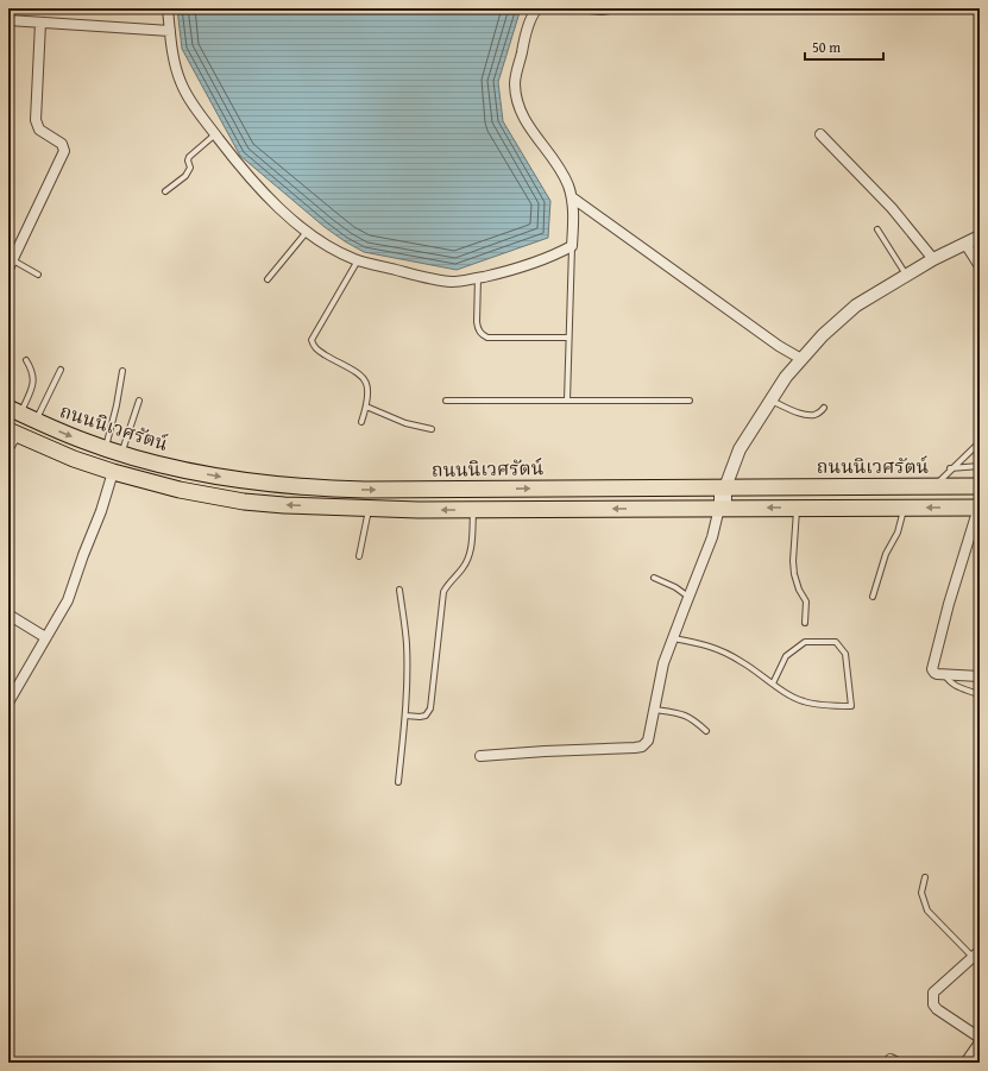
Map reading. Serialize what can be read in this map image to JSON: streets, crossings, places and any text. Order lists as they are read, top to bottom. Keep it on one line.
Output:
{"streets":{"main road":["ถนนนิเวศรัตน์"]},"scale_bar":"50 m"}
